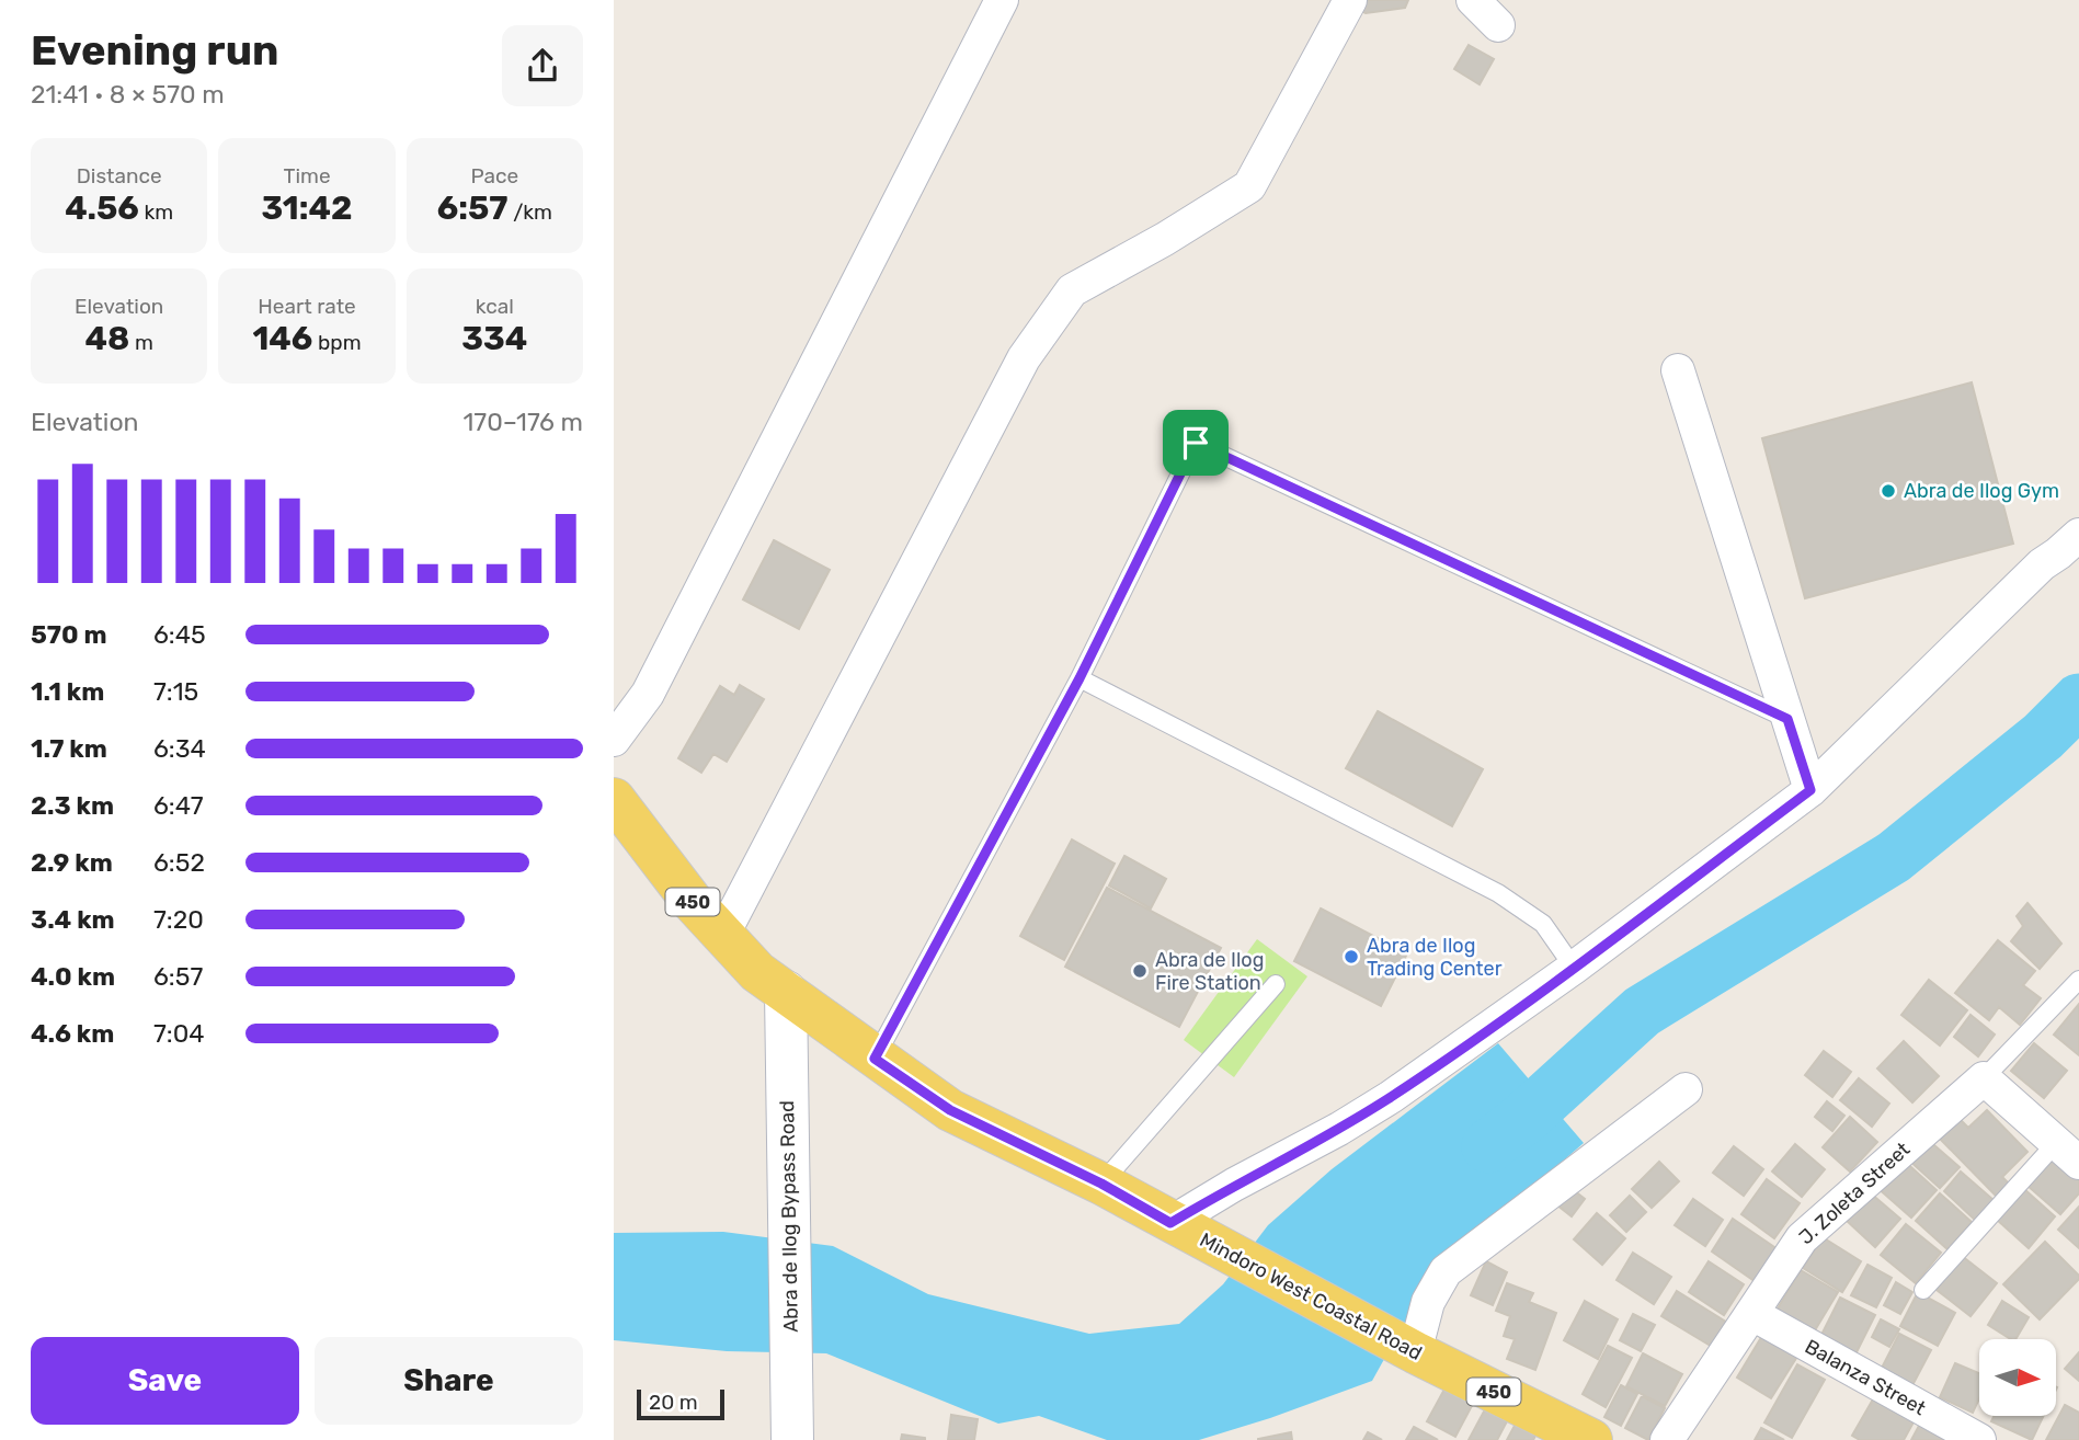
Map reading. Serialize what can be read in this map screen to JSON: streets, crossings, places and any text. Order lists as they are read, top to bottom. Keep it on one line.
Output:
{"streets":{"main road":["450","Abra de Ilog Bypass Road","Mindoro West Coastal Road"],"street":["J. Zoleta Street","Balanza Street"]},"crossings":[["J. Zoleta Street","Balanza Street"],["Abra de Ilog Bypass Road","Mindoro West Coastal Road"]],"places":["Abra de Ilog Gym","Abra de Ilog Trading Center","Abra de Ilog Fire Station"],"scale_bar":"20 m","north":"right","page":{"heading":["Evening run","21:41 · 8 × 570 m"],"stats":[["Distance","4.56 km"],["Time","31:42"],["Pace","6:57 /km"],["Elevation","48 m"],["Heart rate","146 bpm"],["kcal","334"]],"chart":["Elevation","170–176 m"],"list":[{"name":"570 m","note":"6:45"},{"name":"1.1 km","note":"7:15"},{"name":"1.7 km","note":"6:34"},{"name":"2.3 km","note":"6:47"},{"name":"2.9 km","note":"6:52"},{"name":"3.4 km","note":"7:20"},{"name":"4.0 km","note":"6:57"},{"name":"4.6 km","note":"7:04"}],"buttons":["Save","Share"],"scale":"20 m"}}
